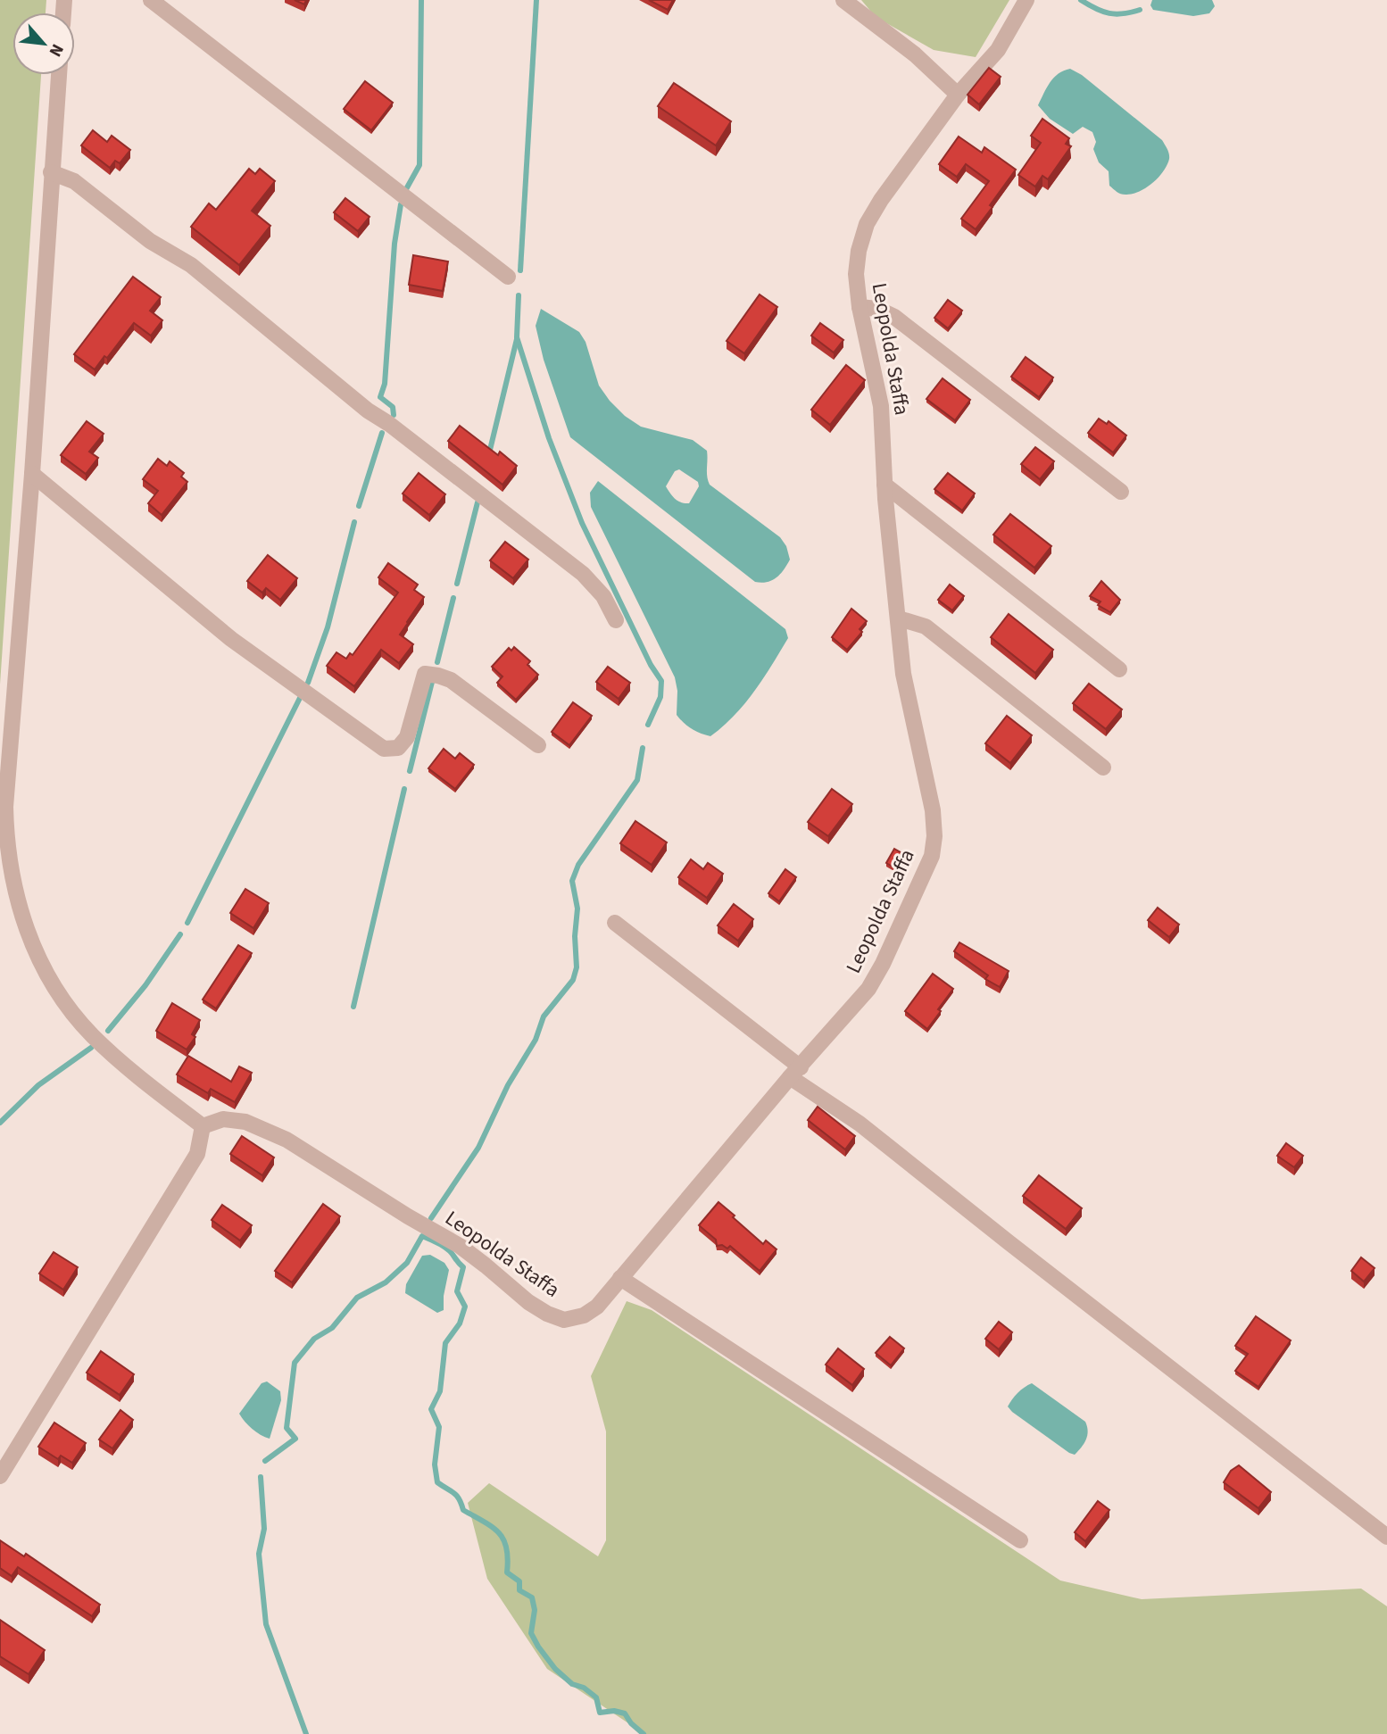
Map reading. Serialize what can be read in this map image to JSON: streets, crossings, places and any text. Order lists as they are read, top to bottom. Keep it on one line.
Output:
{"streets":{"street":["Leopolda Staffa"]},"north":"bottom right"}
